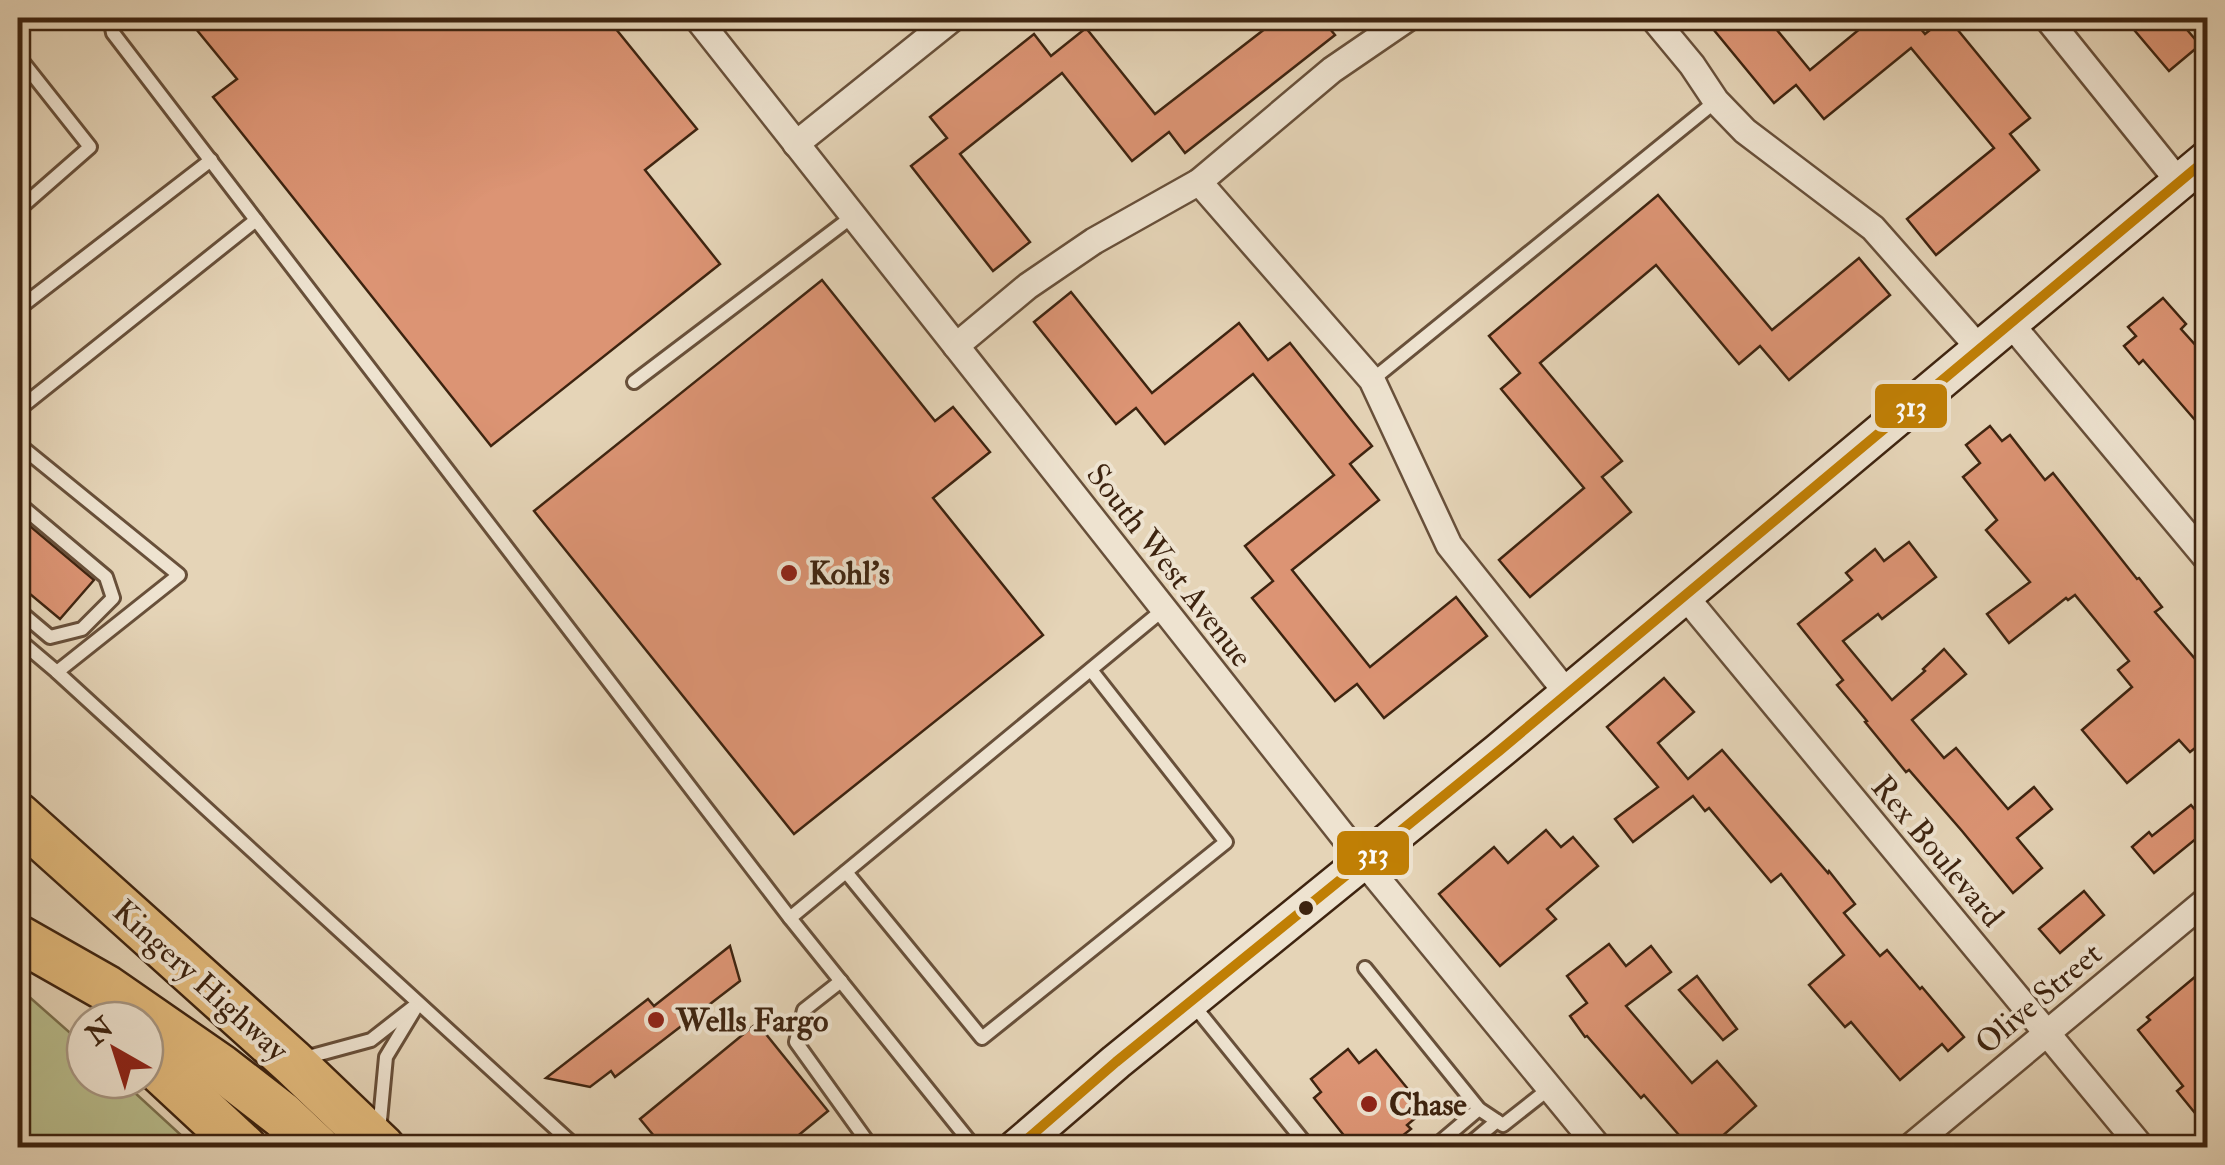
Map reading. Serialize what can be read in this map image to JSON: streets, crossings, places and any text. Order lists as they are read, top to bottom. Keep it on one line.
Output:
{"streets":{"highway":["Kingery Highway"],"street":["South West Avenue","Rex Boulevard","Olive Street"]},"crossings":[["Rex Boulevard","Olive Street"]],"places":["Kohl's","Wells Fargo","Chase"],"lines":["transit line 313"],"north":"top left"}
